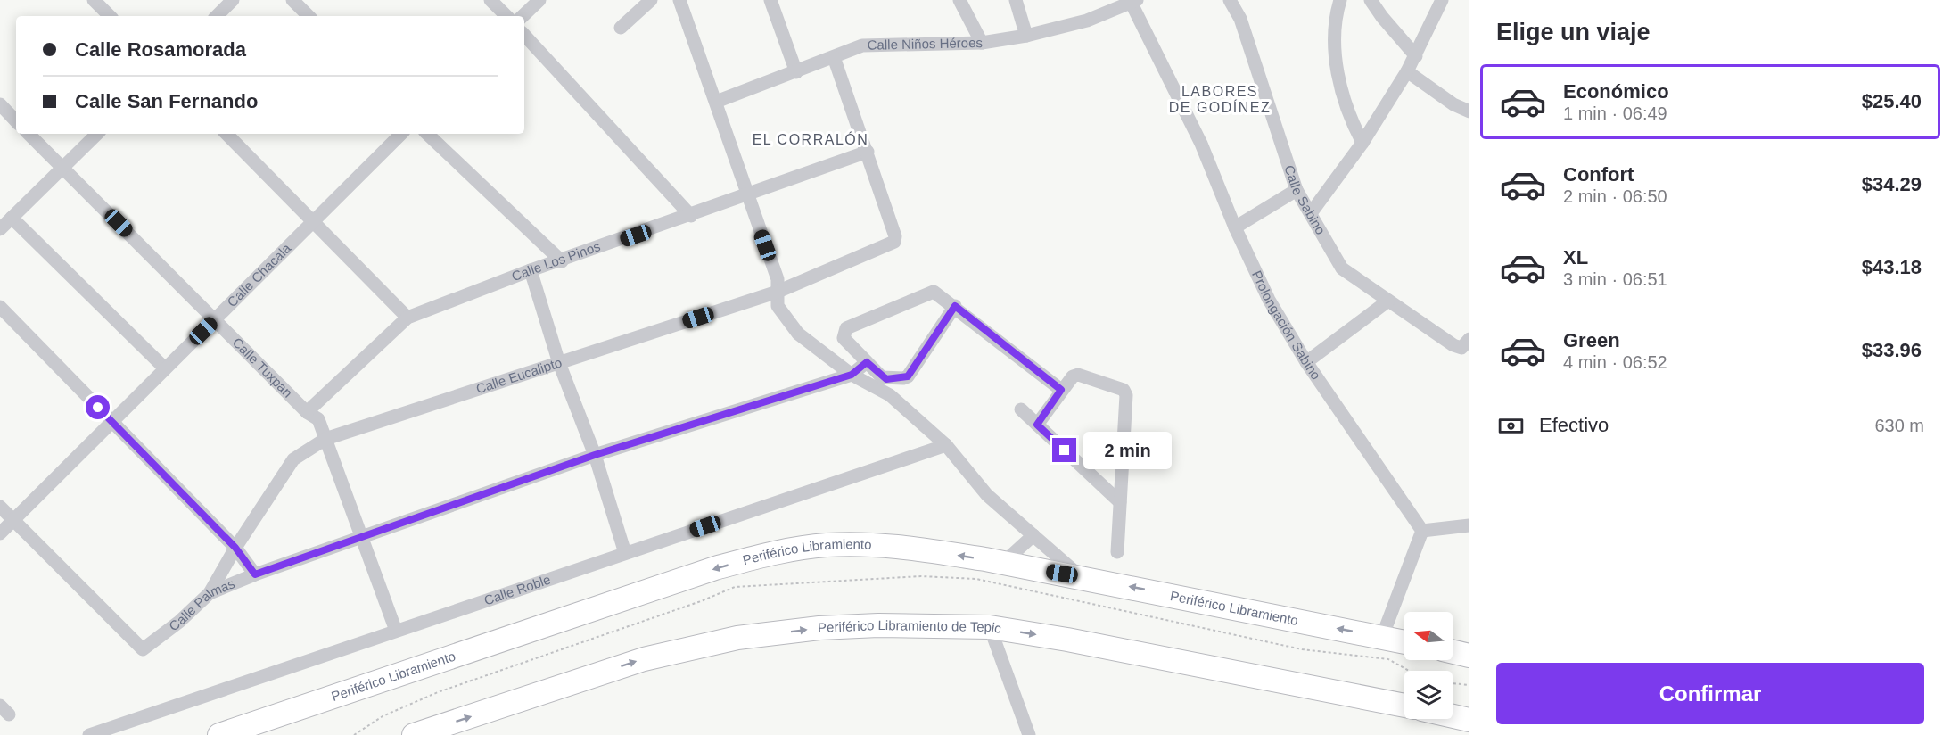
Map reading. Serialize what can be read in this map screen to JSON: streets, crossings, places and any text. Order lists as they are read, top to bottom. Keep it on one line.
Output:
{"streets":{"highway":["Periférico Libramiento","Periférico Libramiento de Tepic"],"street":["Calle Niños Héroes","Calle Sabino","Calle Los Pinos","Calle Chacala","Prolongación Sabino","Calle Tuxpan","Calle Eucalipto","Calle Roble","Calle Palmas"]},"crossings":[["Calle Niños Héroes","Prolongación Sabino"],["Calle Los Pinos","Calle Tuxpan"],["Calle Los Pinos","Calle Eucalipto"],["Calle Chacala","Calle Tuxpan"],["Calle Chacala","Calle Palmas"],["Calle Tuxpan","Calle Eucalipto"],["Calle Tuxpan","Calle Roble"],["Calle Tuxpan","Calle Palmas"],["Calle Eucalipto","Calle Palmas"]],"one_way":["Periférico Libramiento","Periférico Libramiento de Tepic"],"districts":["LABORES DE GODÍNEZ","EL CORRALÓN"],"north":"left","page":{"heading":"Elige un viaje","banner":["Calle Rosamorada","Calle San Fernando"],"list":[{"name":"Económico","note":"1 min · 06:49","value":"$25.40"},{"name":"Confort","note":"2 min · 06:50","value":"$34.29"},{"name":"XL","note":"3 min · 06:51","value":"$43.18"},{"name":"Green","note":"4 min · 06:52","value":"$33.96"}],"pay":["Efectivo","630 m"],"bubble":"2 min","buttons":"Confirmar"}}
